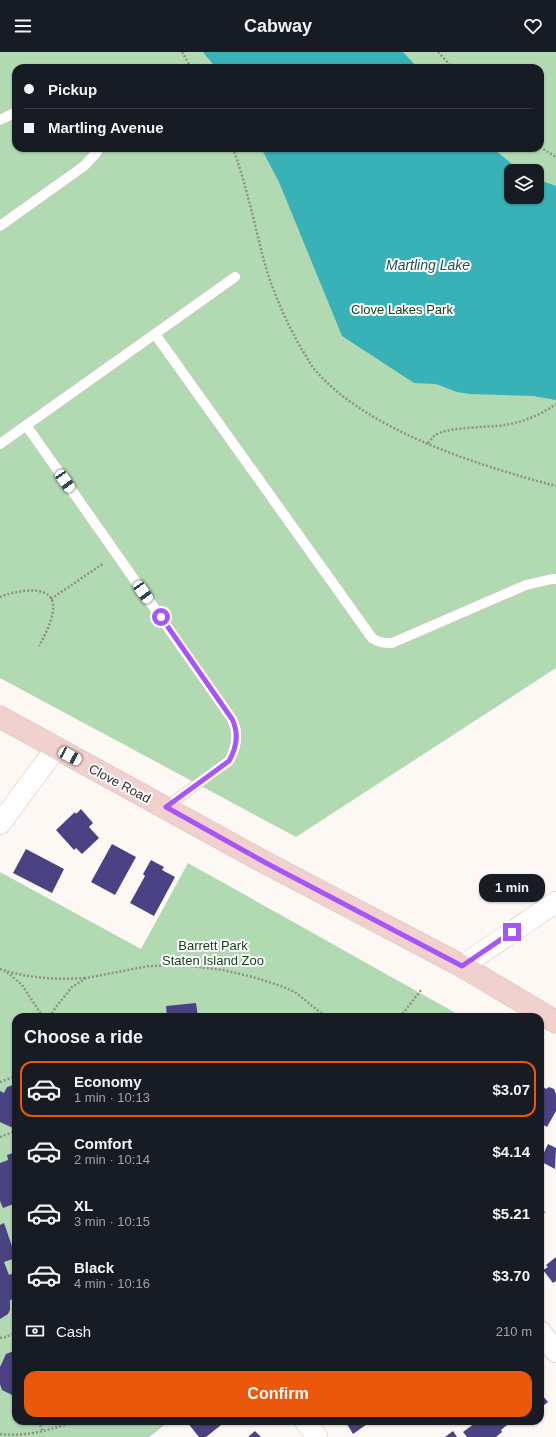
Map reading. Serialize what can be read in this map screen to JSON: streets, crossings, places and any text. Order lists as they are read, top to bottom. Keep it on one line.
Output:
{"streets":{"main road":["Clove Road"]},"water":["Martling Lake"],"parks":["Clove Lakes Park","Barrett Park Staten Island Zoo"],"page":{"header":"Cabway","banner":["Pickup","Martling Avenue"],"bubble":"1 min","heading":"Choose a ride","list":[{"name":"Economy","note":"1 min · 10:13","value":"$3.07"},{"name":"Comfort","note":"2 min · 10:14","value":"$4.14"},{"name":"XL","note":"3 min · 10:15","value":"$5.21"},{"name":"Black","note":"4 min · 10:16","value":"$3.70"}],"pay":["Cash","210 m"],"buttons":"Confirm"}}
